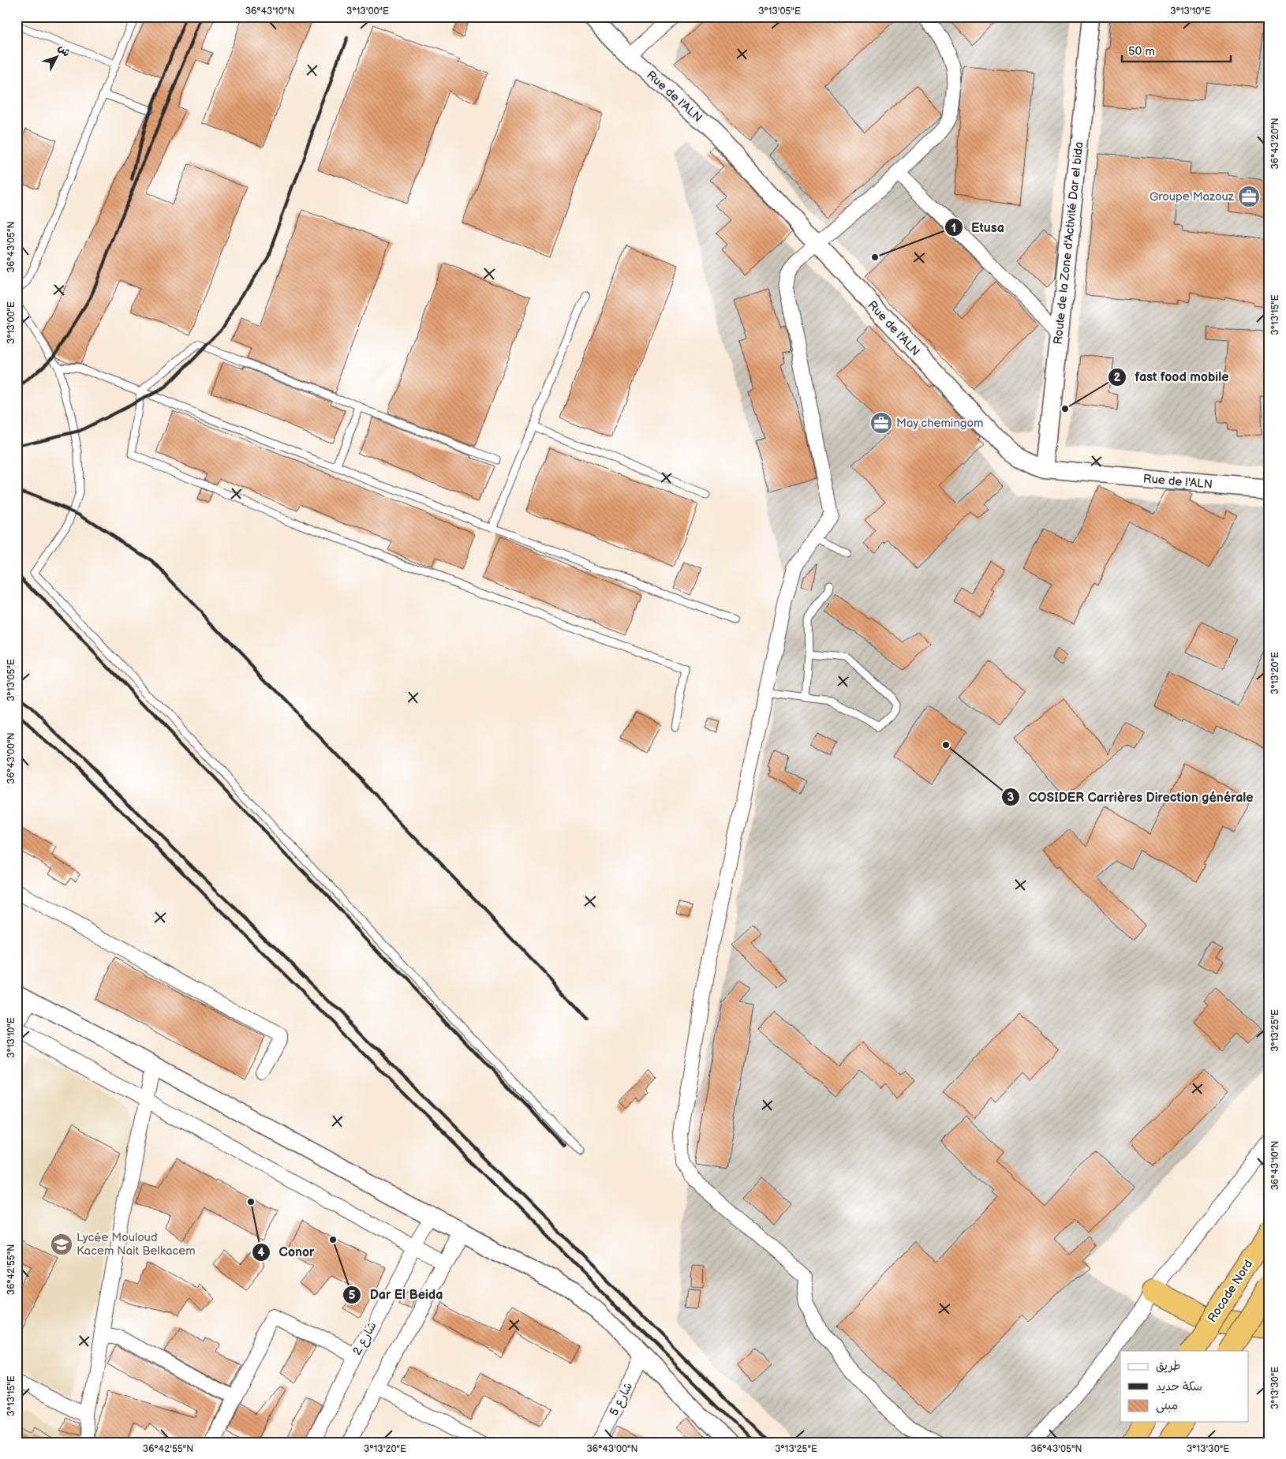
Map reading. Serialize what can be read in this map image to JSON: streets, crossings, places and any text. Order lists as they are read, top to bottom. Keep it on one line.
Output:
{"streets":{"highway":["Rocade Nord"],"street":["Rue de l'ALN","Route de la Zone d'Activité Dar el bida","شارع 2","شارع 5"]},"crossings":[["Rue de l'ALN","Route de la Zone d'Activité Dar el bida"]],"places":{"office":["Groupe Mazouz","May chemingom"],"other":["Etusa","fast food mobile","COSIDER Carrières Direction générale","Conor","Dar El Beida"],"school or university":["Lycée Mouloud Kacem Nait Belkacem"]},"legend":["طريق","سكة حديد","مبنى"],"scale_bar":"50 m","north":"top right","coordinates":["36°43'10\"N","3°13'00\"E","3°13'05\"E","3°13'10\"E","36°43'20\"N","36°43'05\"N","3°13'15\"E","3°13'20\"E","36°43'00\"N","3°13'25\"E","36°42'55\"N","3°13'30\"E"]}
